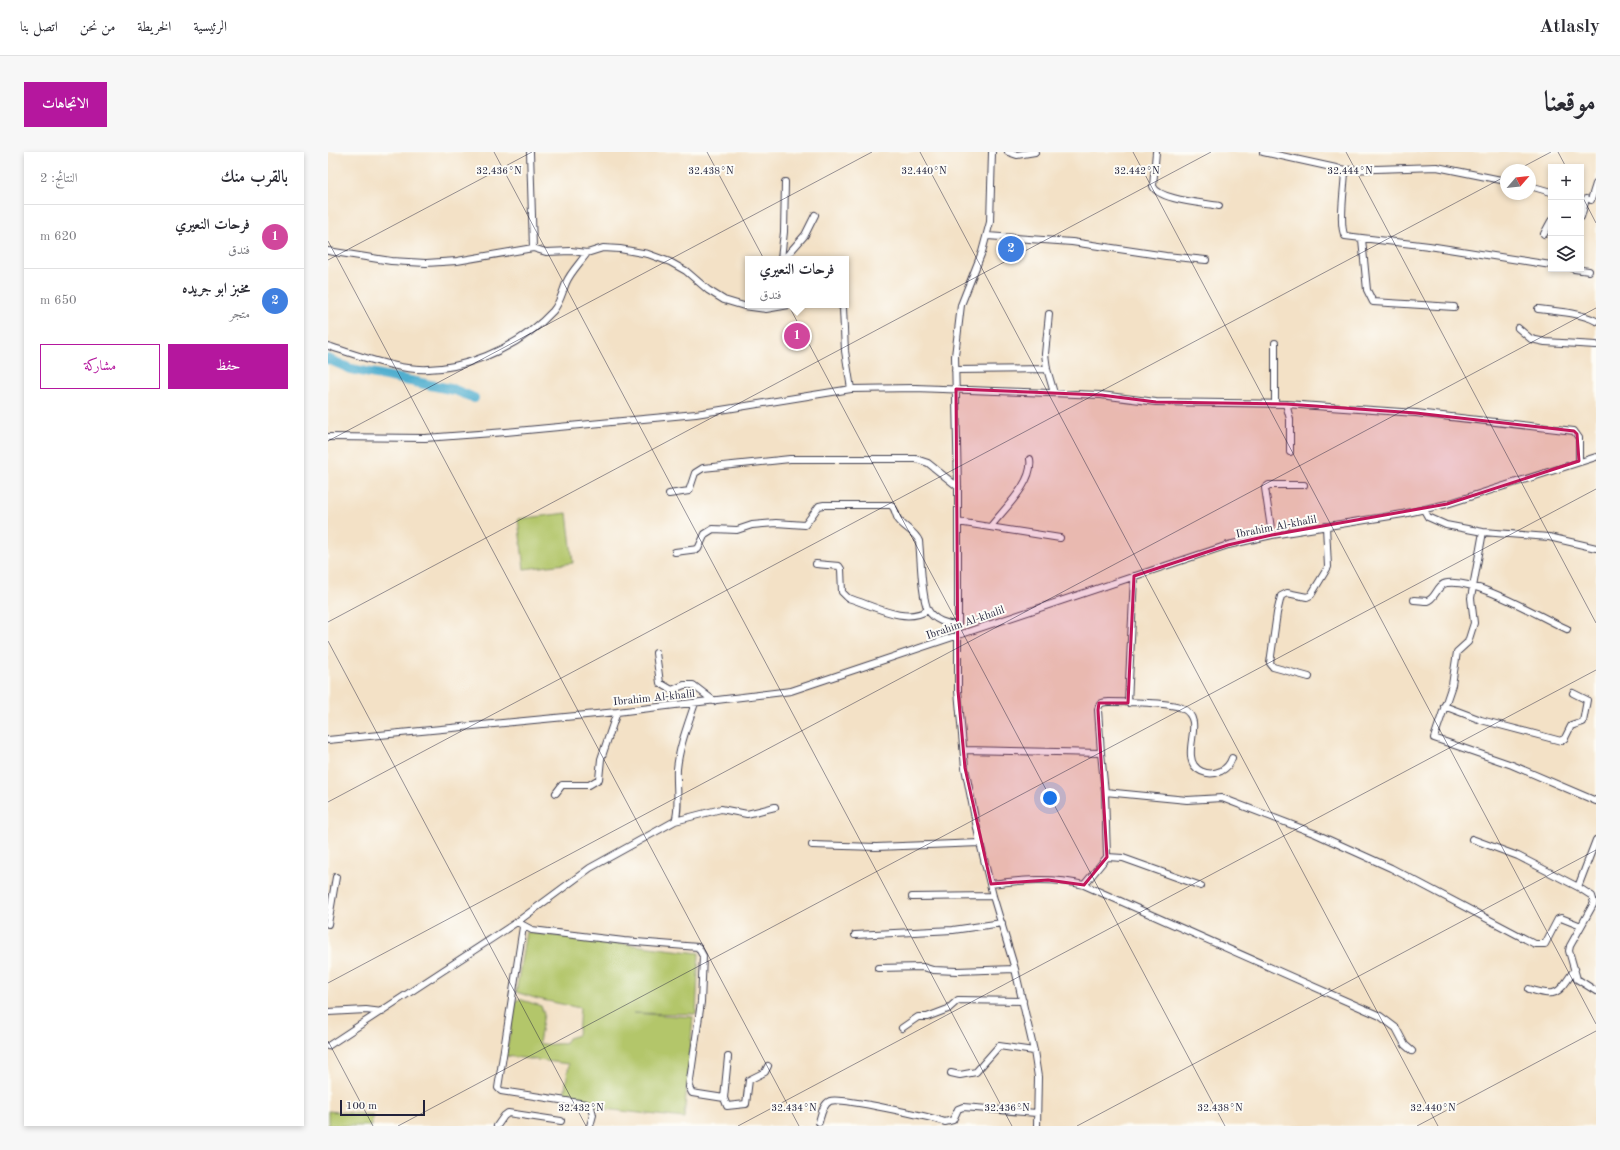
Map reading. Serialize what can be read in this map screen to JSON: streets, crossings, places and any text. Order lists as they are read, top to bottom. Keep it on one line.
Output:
{"streets":{"street":["Ibrahim Al-khalil"]},"scale_bar":"100 m","north":"top right","page":{"header":"Atlasly","nav":["الرئيسية","الخريطة","من نحن","اتصل بنا"],"title":"موقعنا","buttons":["الاتجاهات",["حفظ","مشاركة"]],"heading":["بالقرب منك","النتائج: 2"],"map_buttons":["+","−"],"list":[{"mark":"1","name":"فرحات النعيري","note":"فندق","value":"620 m"},{"mark":"2","name":"مخبز ابو جريده","note":"متجر","value":"650 m"}],"pins":["2","1"],"popup":["فرحات النعيري","فندق"],"scale":"100 m"},"coordinates":["32.436°N","32.438°N","32.440°N","32.442°N","32.444°N","32.432°N","32.434°N"]}
